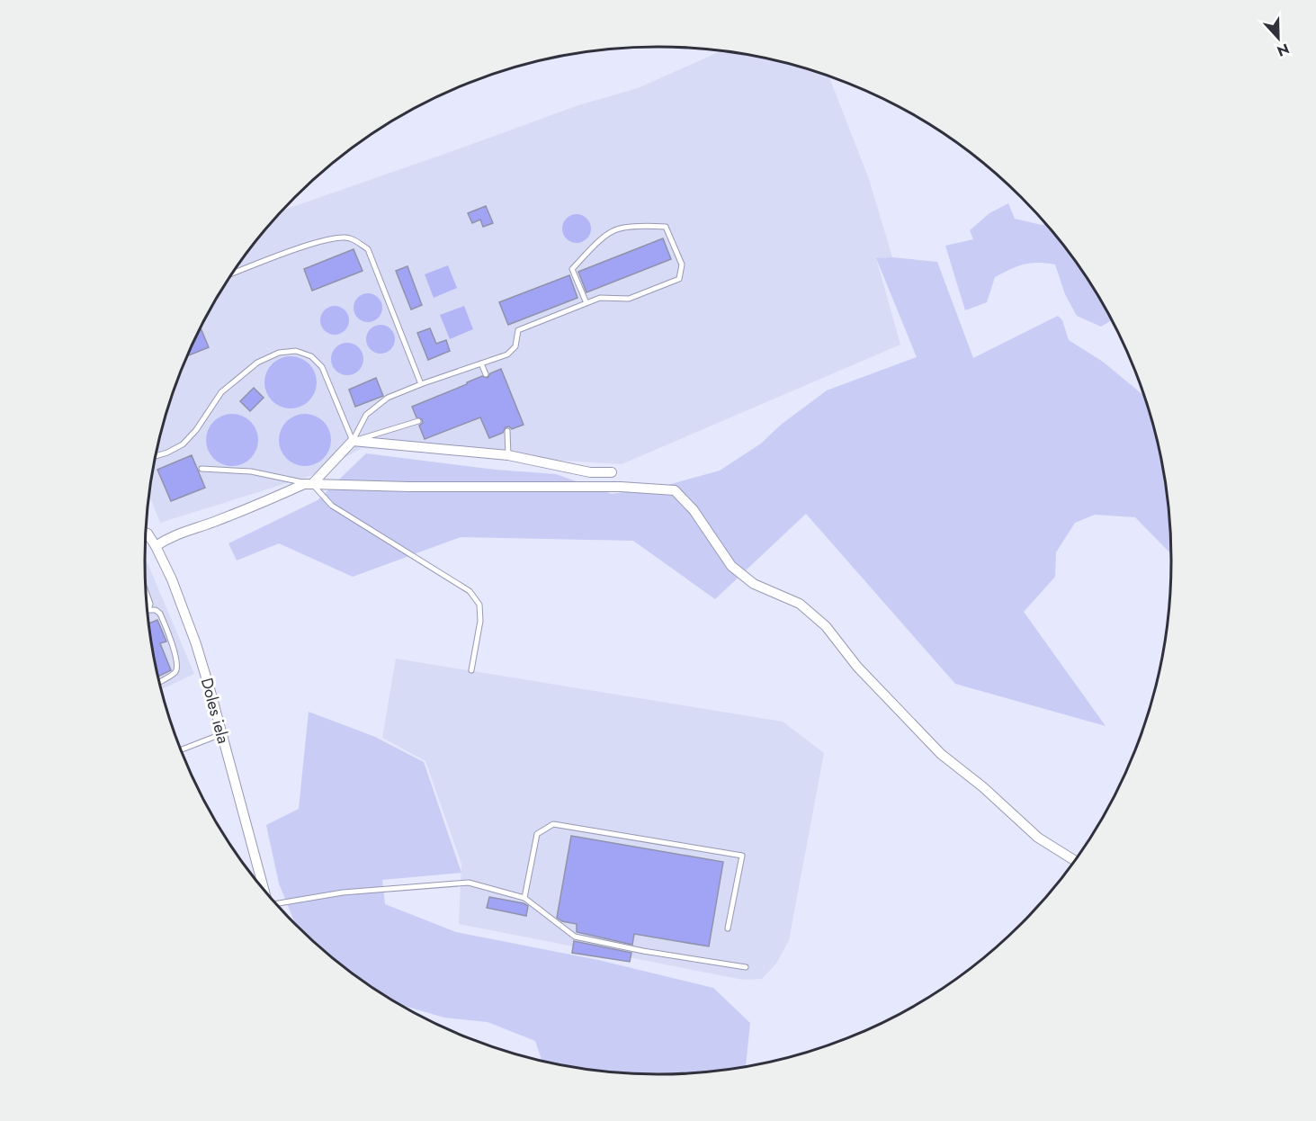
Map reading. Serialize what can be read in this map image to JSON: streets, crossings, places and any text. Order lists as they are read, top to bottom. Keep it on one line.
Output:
{"streets":{"street":["Doles iela"]},"north":"bottom"}
